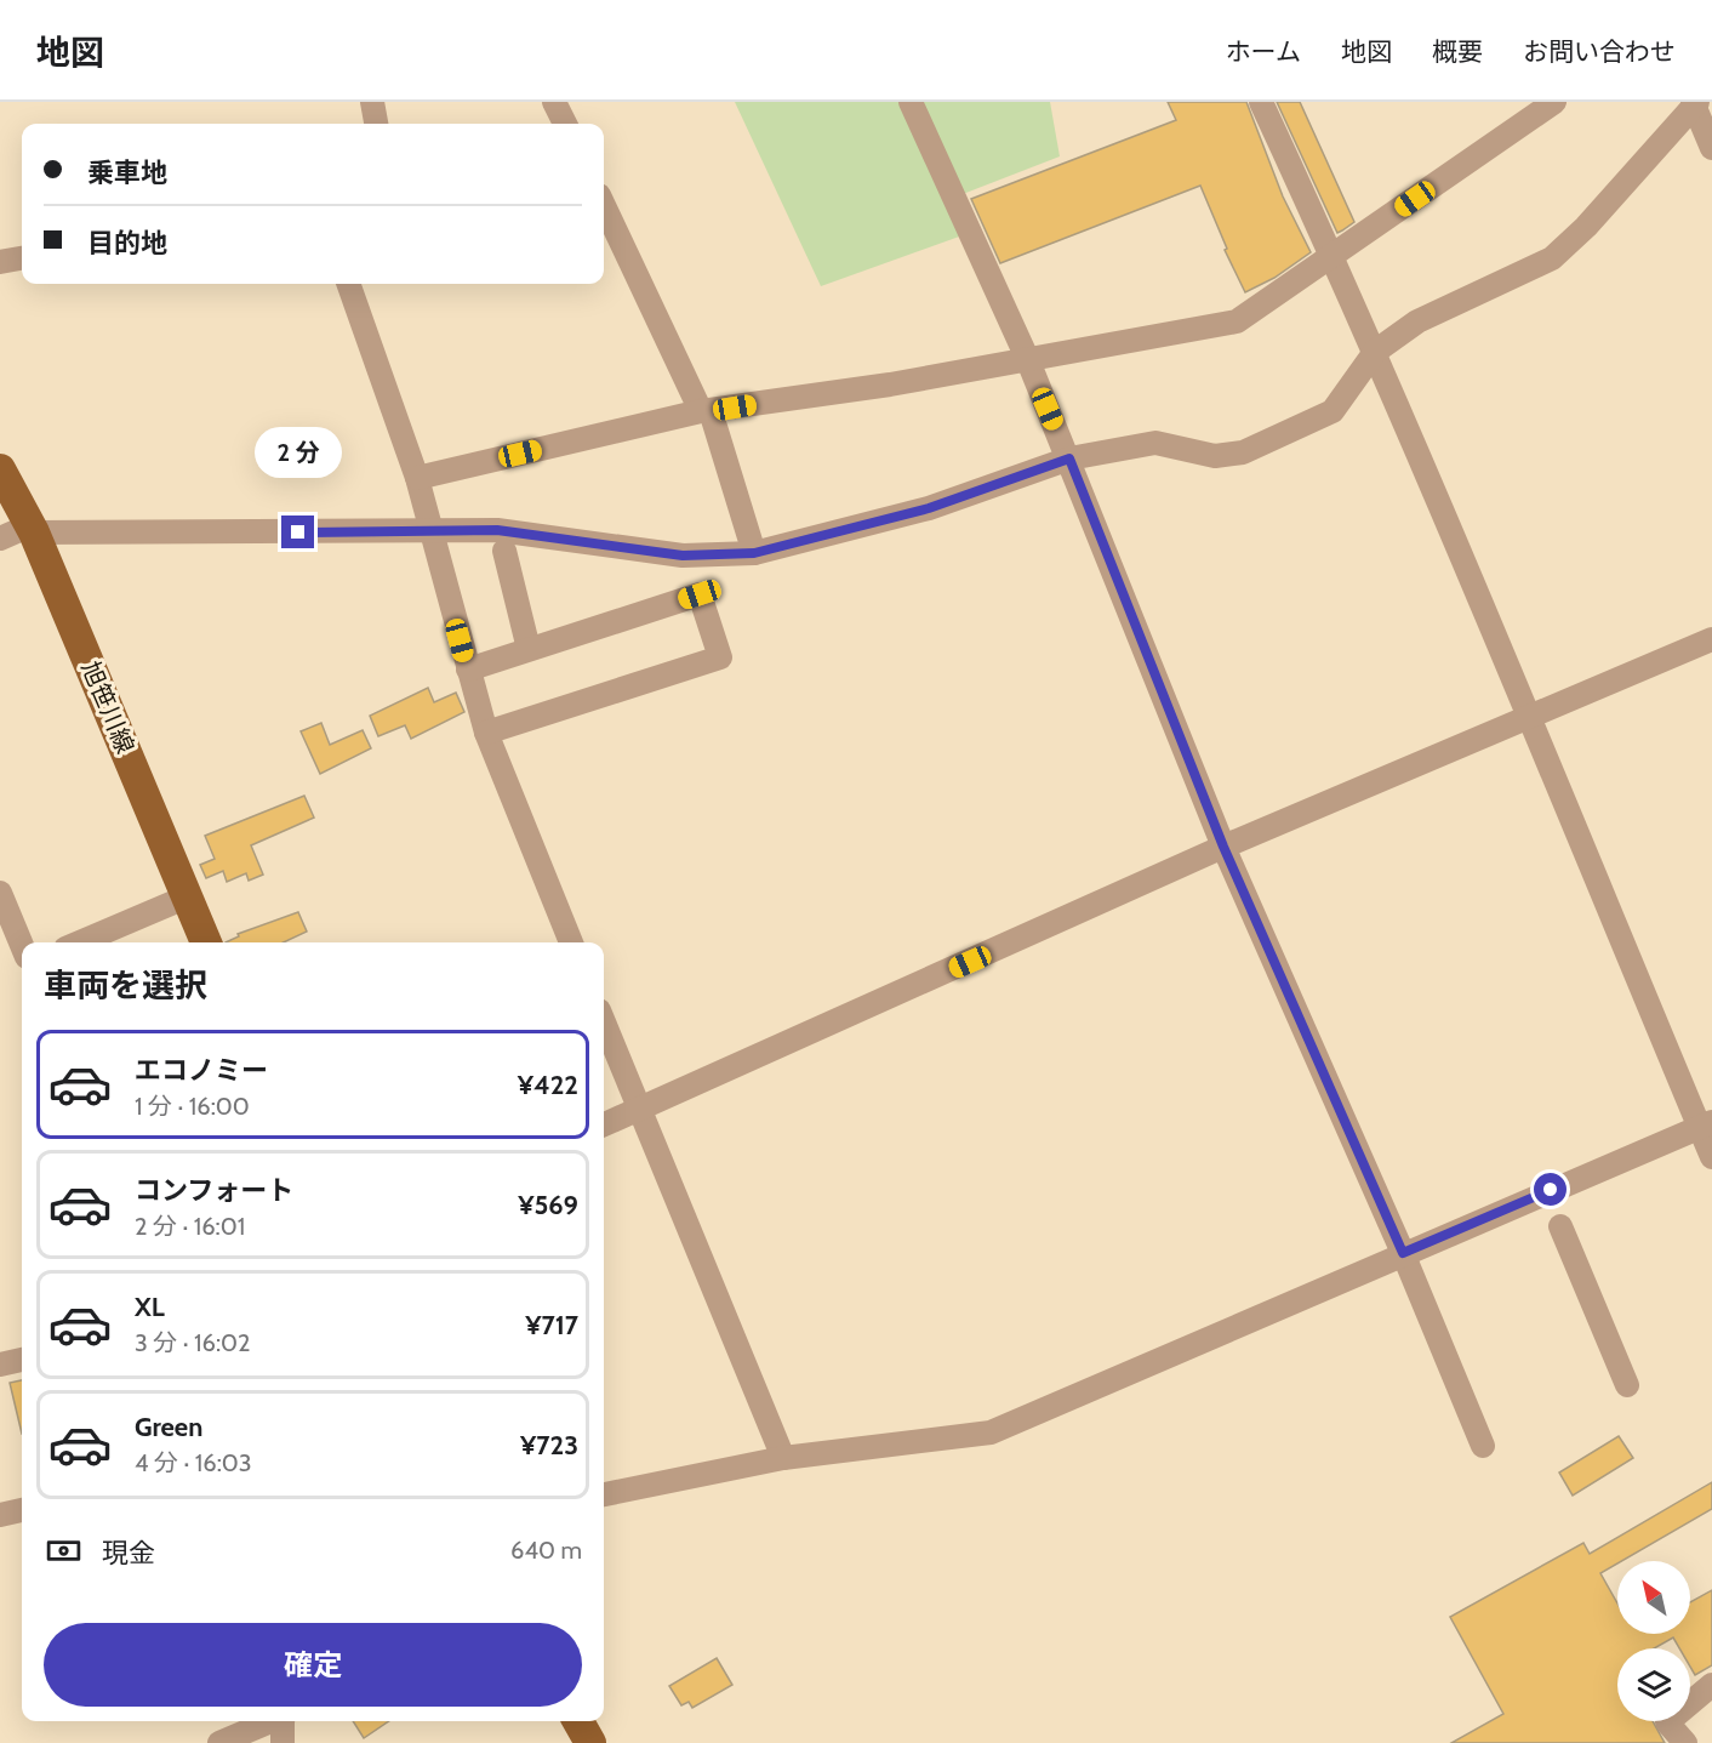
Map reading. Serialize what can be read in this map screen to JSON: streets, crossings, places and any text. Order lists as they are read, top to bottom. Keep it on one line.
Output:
{"streets":{"main road":["旭笹川線"]},"north":"top left","page":{"header":"地図","nav":["ホーム","地図","概要","お問い合わせ"],"banner":["乗車地","目的地"],"bubble":"2 分","heading":"車両を選択","list":[{"name":"エコノミー","note":"1 分 · 16:00","value":"¥422"},{"name":"コンフォート","note":"2 分 · 16:01","value":"¥569"},{"name":"XL","note":"3 分 · 16:02","value":"¥717"},{"name":"Green","note":"4 分 · 16:03","value":"¥723"}],"pay":["現金","640 m"],"buttons":"確定"}}
